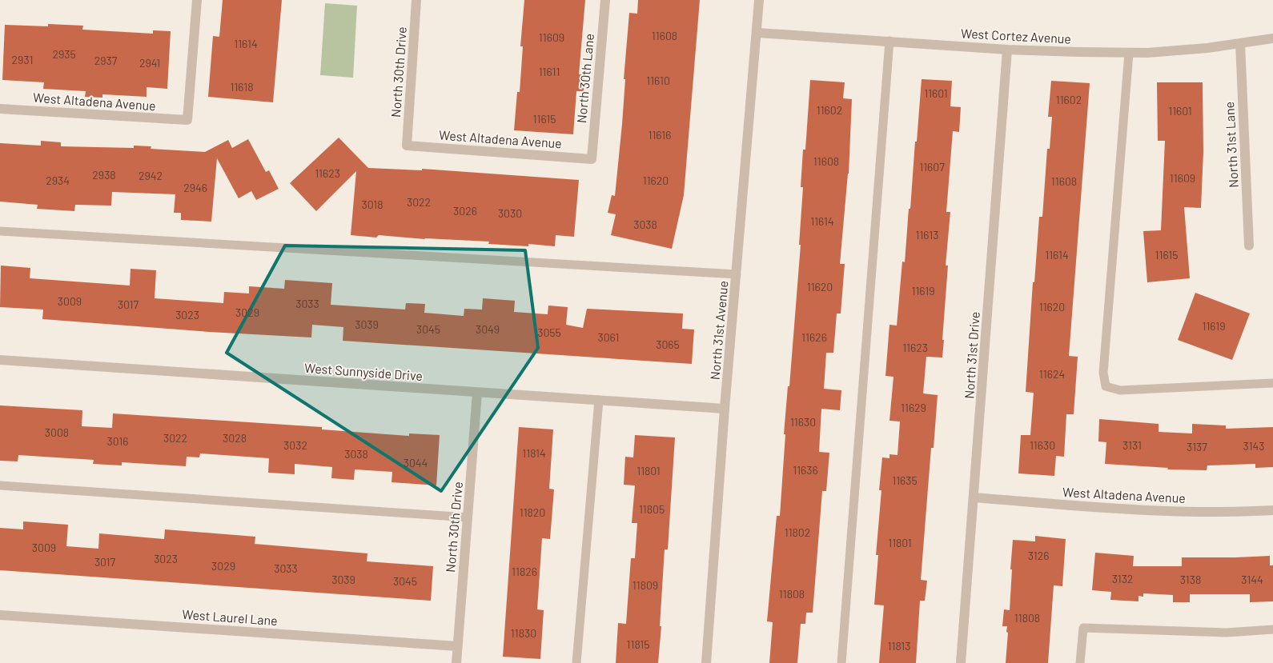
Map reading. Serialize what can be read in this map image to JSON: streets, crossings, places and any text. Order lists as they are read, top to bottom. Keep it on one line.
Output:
{"streets":{"street":["West Cortez Avenue","North 30th Drive","North 30th Lane","West Altadena Avenue","North 31st Lane","North 31st Avenue","North 31st Drive","West Sunnyside Drive","West Laurel Lane"]},"crossings":[["West Cortez Avenue","North 31st Lane"],["West Cortez Avenue","North 31st Avenue"],["West Cortez Avenue","North 31st Drive"],["North 30th Drive","West Altadena Avenue"],["North 30th Drive","West Sunnyside Drive"],["North 30th Drive","West Laurel Lane"],["North 30th Lane","West Altadena Avenue"],["West Altadena Avenue","North 31st Drive"],["North 31st Avenue","West Sunnyside Drive"]],"house_numbers":["11608","11609","11614","2935","2931","2937","2941","11611","11610","11618","11601","11602","11602","11601","11615","11616","11608","11607","11623","2938","2942","11609","2934","11620","11608","2946","3022","3018","3026","3030","11614","3038","11613","11614","11615","11620","11619","3009","3033","3017","11620","3029","3023","3039","11619","3045","3049","3055","3061","11626","3065","11623","11624","11629","11630","3008","3022","3028","3016","3032","11630","3131","3143","3137","11814","3038","3044","11636","11801","11635","11805","11820","11802","11801","3009","3126","3023","3017","3029","3033","11826","3132","3039","3138","3144","3045","11809","11808","11808","11830","11815","11813"]}
